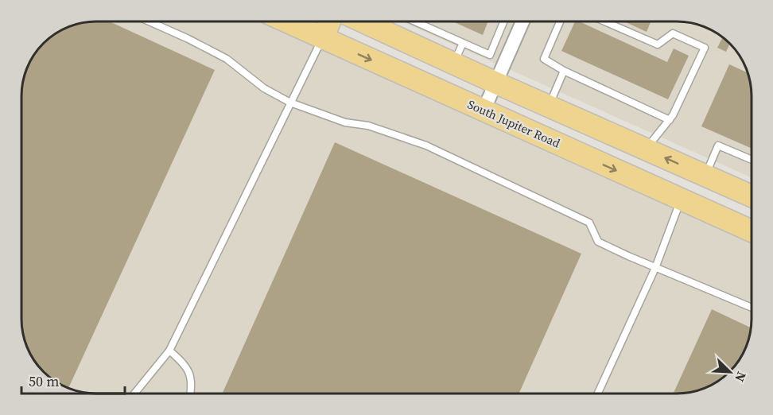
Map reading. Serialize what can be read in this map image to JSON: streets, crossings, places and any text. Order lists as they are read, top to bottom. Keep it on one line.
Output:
{"streets":{"main road":["South Jupiter Road"]},"scale_bar":"50 m","north":"bottom right"}
